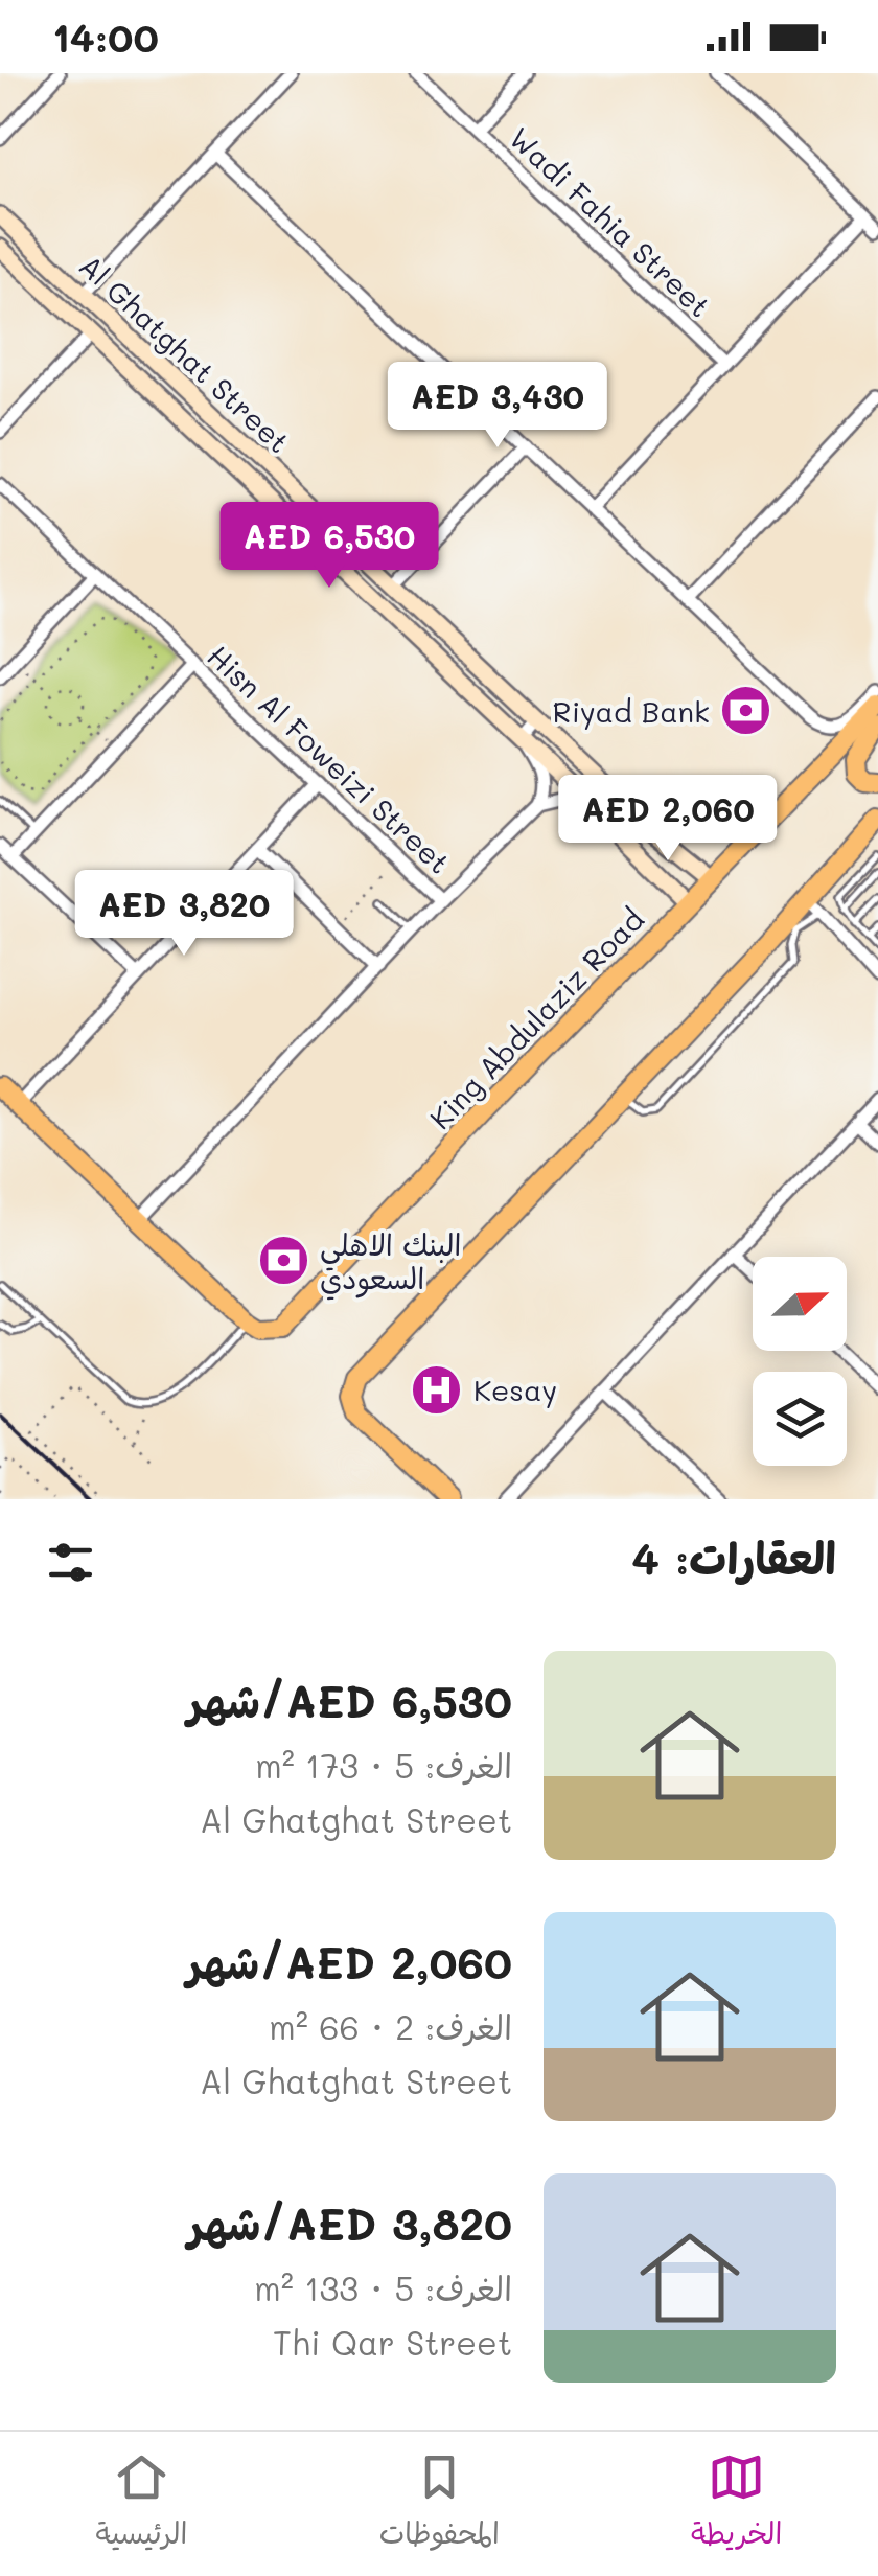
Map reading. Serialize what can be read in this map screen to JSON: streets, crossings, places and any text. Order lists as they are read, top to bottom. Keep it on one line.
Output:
{"streets":{"main road":["King Abdulaziz Road"],"street":["Wadi Fahia Street","Al Ghatghat Street","Hisn Al Foweizi Street"]},"crossings":[["Al Ghatghat Street","King Abdulaziz Road"]],"places":{"bank":["Riyad Bank","البنك الاهلي السعودي"],"hospital":["Kesay"]},"north":"right","page":{"status":"14:00","price":["AED 3,430","AED 6,530","AED 2,060","AED 3,820"],"heading":"العقارات: 4","list":[{"name":"AED 6,530/شهر","note":"الغرف: 5 · 173 m² · Al Ghatghat Street"},{"name":"AED 2,060/شهر","note":"الغرف: 2 · 66 m² · Al Ghatghat Street"},{"name":"AED 3,820/شهر","note":"الغرف: 5 · 133 m² · Thi Qar Street"}],"tabs":["الخريطة","المحفوظات","الرئيسية"]}}
